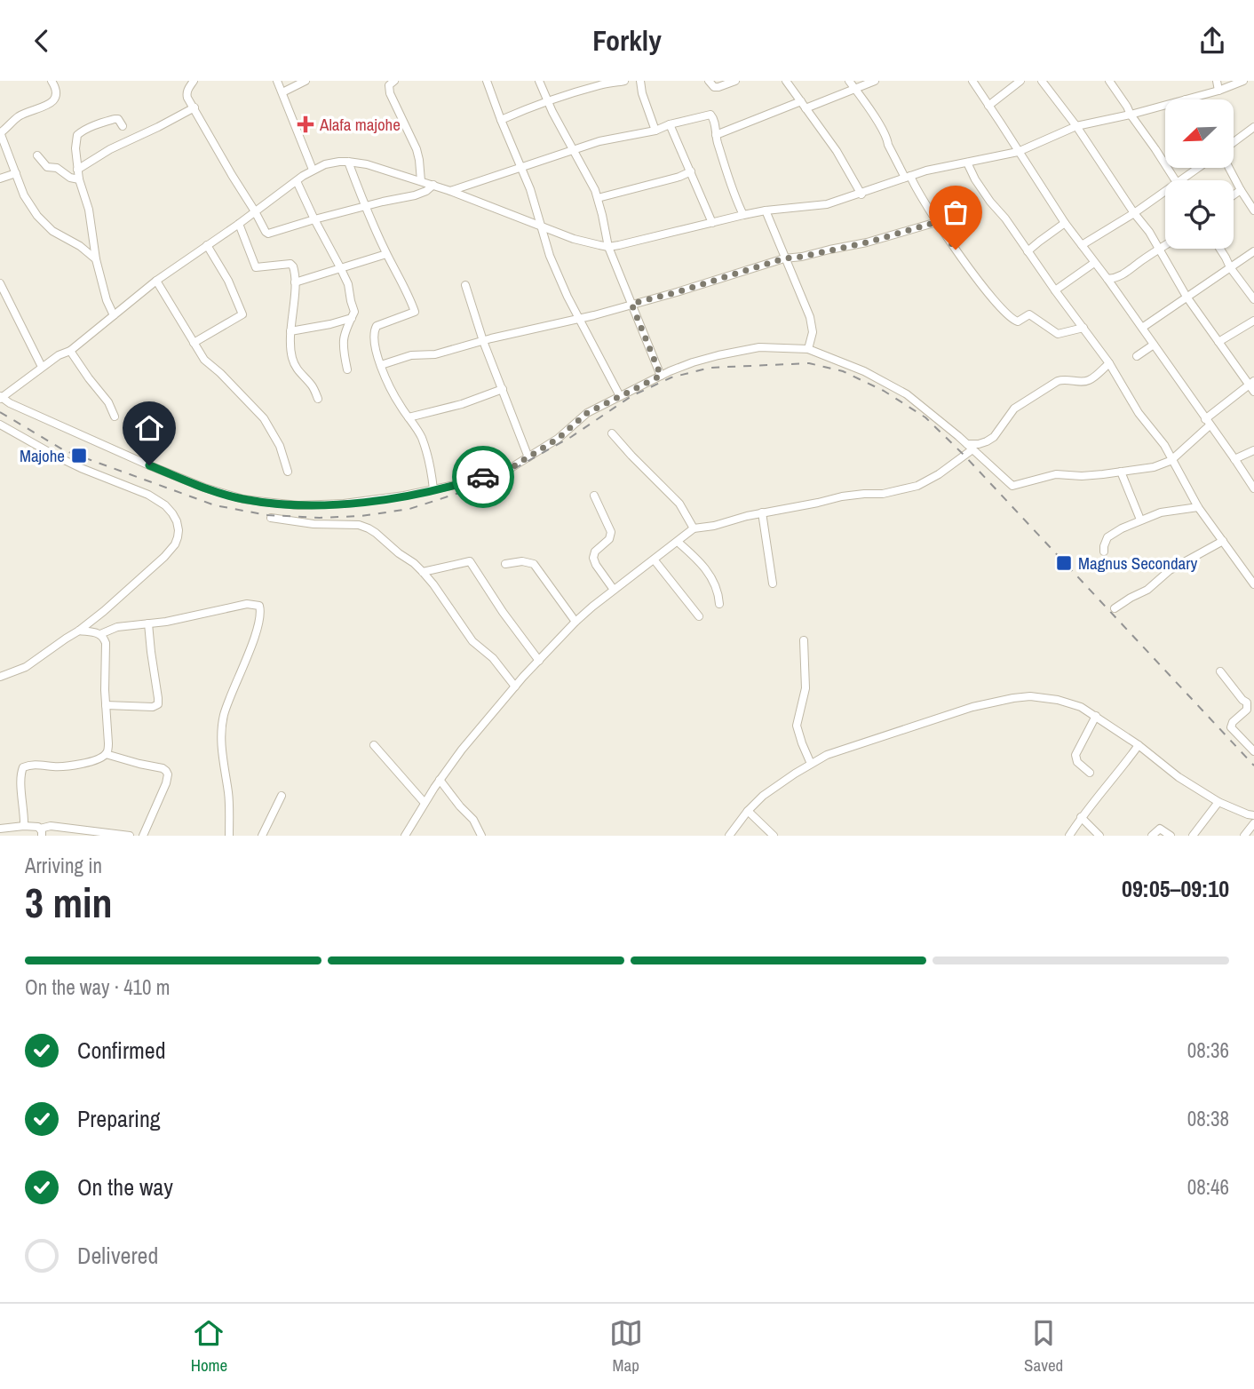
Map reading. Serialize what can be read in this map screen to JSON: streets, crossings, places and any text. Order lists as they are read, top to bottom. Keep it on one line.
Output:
{"places":{"health":["Alafa majohe"],"transit":["Majohe","Magnus Secondary"]},"north":"bottom left","page":{"header":"Forkly","heading":["3 min","Arriving in","09:05–09:10"],"bar":"On the way · 410 m","list":[["Confirmed","08:36"],["Preparing","08:38"],["On the way","08:46"],"Delivered"],"tabs":["Home","Map","Saved"]}}
